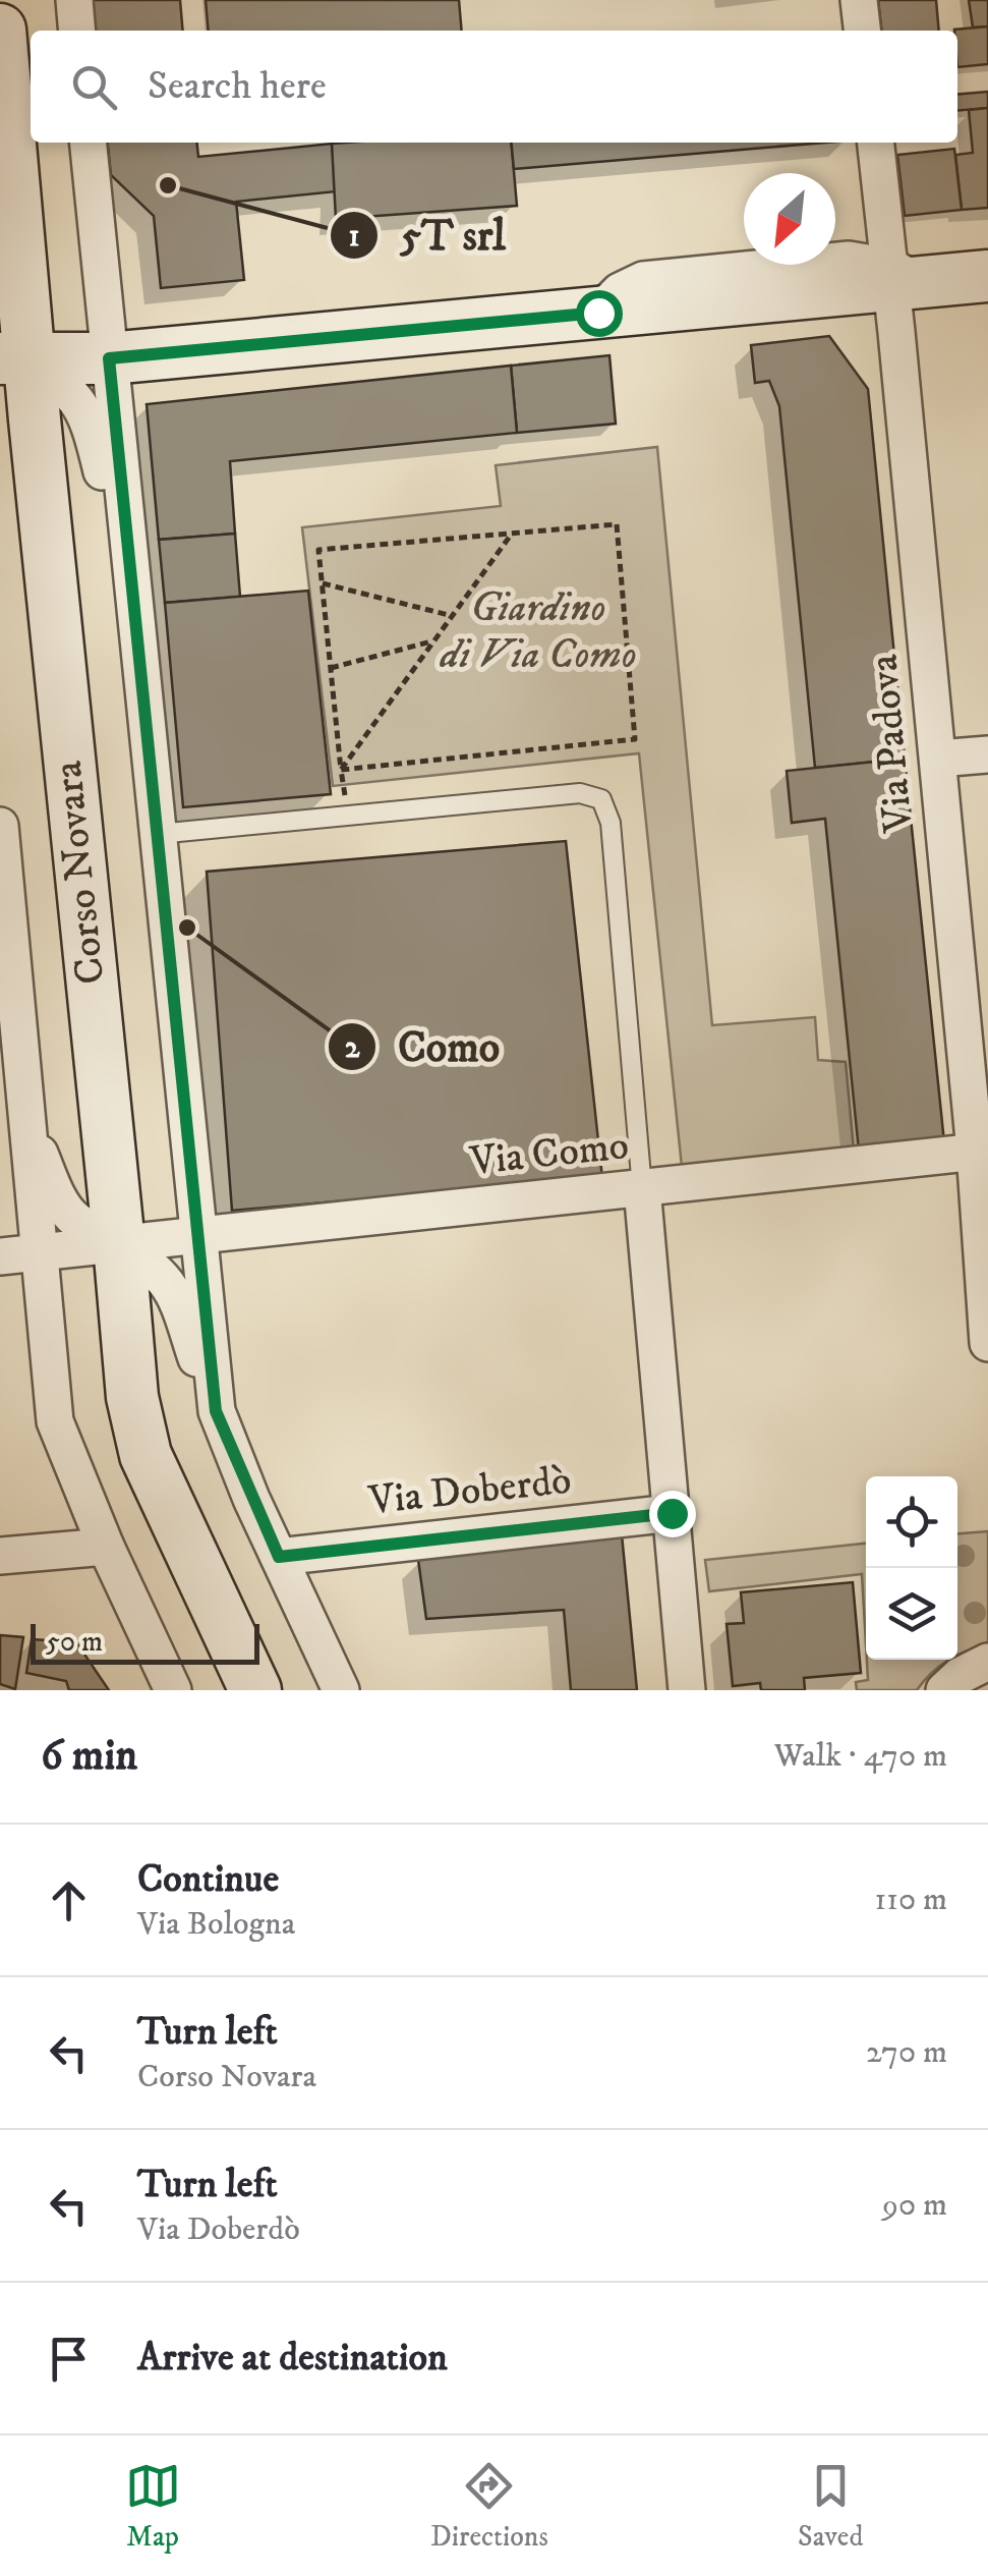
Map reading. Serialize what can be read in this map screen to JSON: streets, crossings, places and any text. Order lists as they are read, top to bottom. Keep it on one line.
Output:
{"streets":{"main road":["Corso Novara"],"street":["Via Padova","Via Como","Via Doberdò"]},"crossings":[["Via Padova","Via Como"],["Corso Novara","Via Como"],["Corso Novara","Via Doberdò"]],"parks":["Giardino di Via Como"],"places":["5T srl","Como"],"scale_bar":"50 m","north":"bottom left","page":{"search":"Search here","scale":"50 m","heading":["6 min","Walk · 470 m"],"list":[["Continue","Via Bologna","110 m"],["Turn left","Corso Novara","270 m"],["Turn left","Via Doberdò","90 m"],"Arrive at destination"],"nav":["Map","Directions","Saved"]}}
